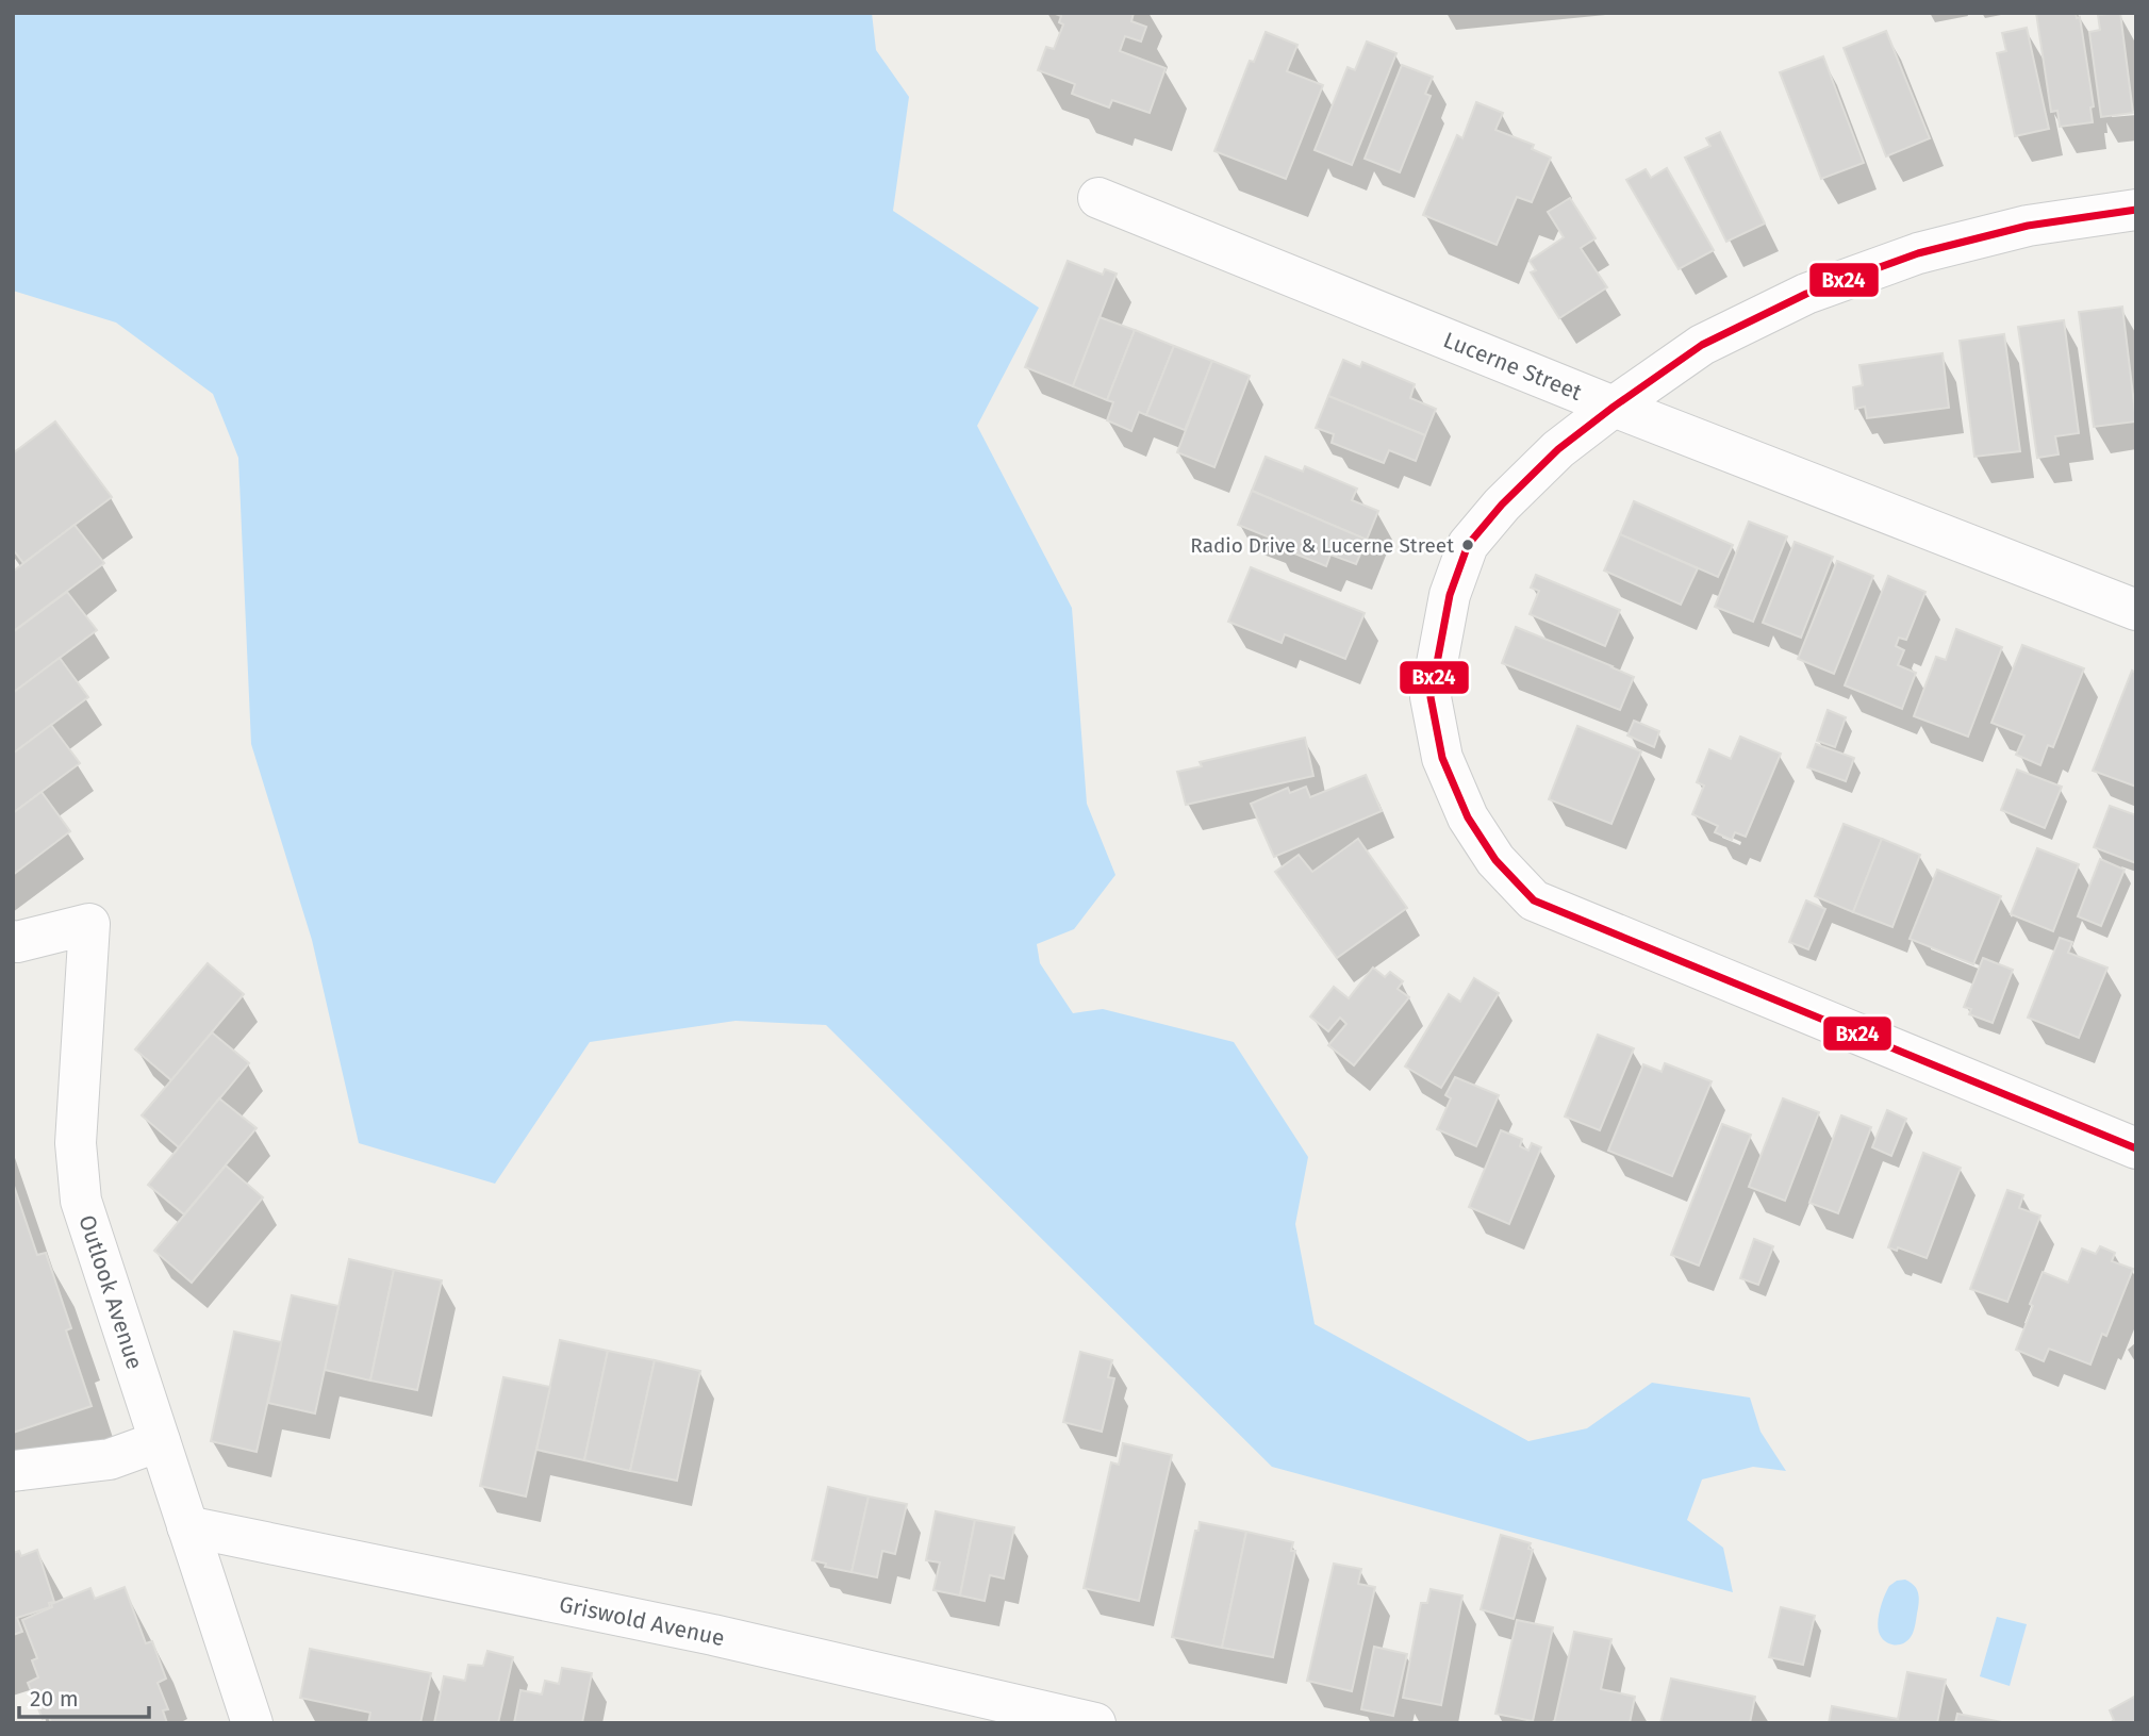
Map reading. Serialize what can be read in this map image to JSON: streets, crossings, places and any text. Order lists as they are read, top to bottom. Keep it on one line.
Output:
{"streets":{"street":["Lucerne Street","Outlook Avenue","Griswold Avenue"]},"crossings":[["Outlook Avenue","Griswold Avenue"]],"places":["Radio Drive & Lucerne Street"],"lines":["transit line Bx24"],"scale_bar":"20 m"}
